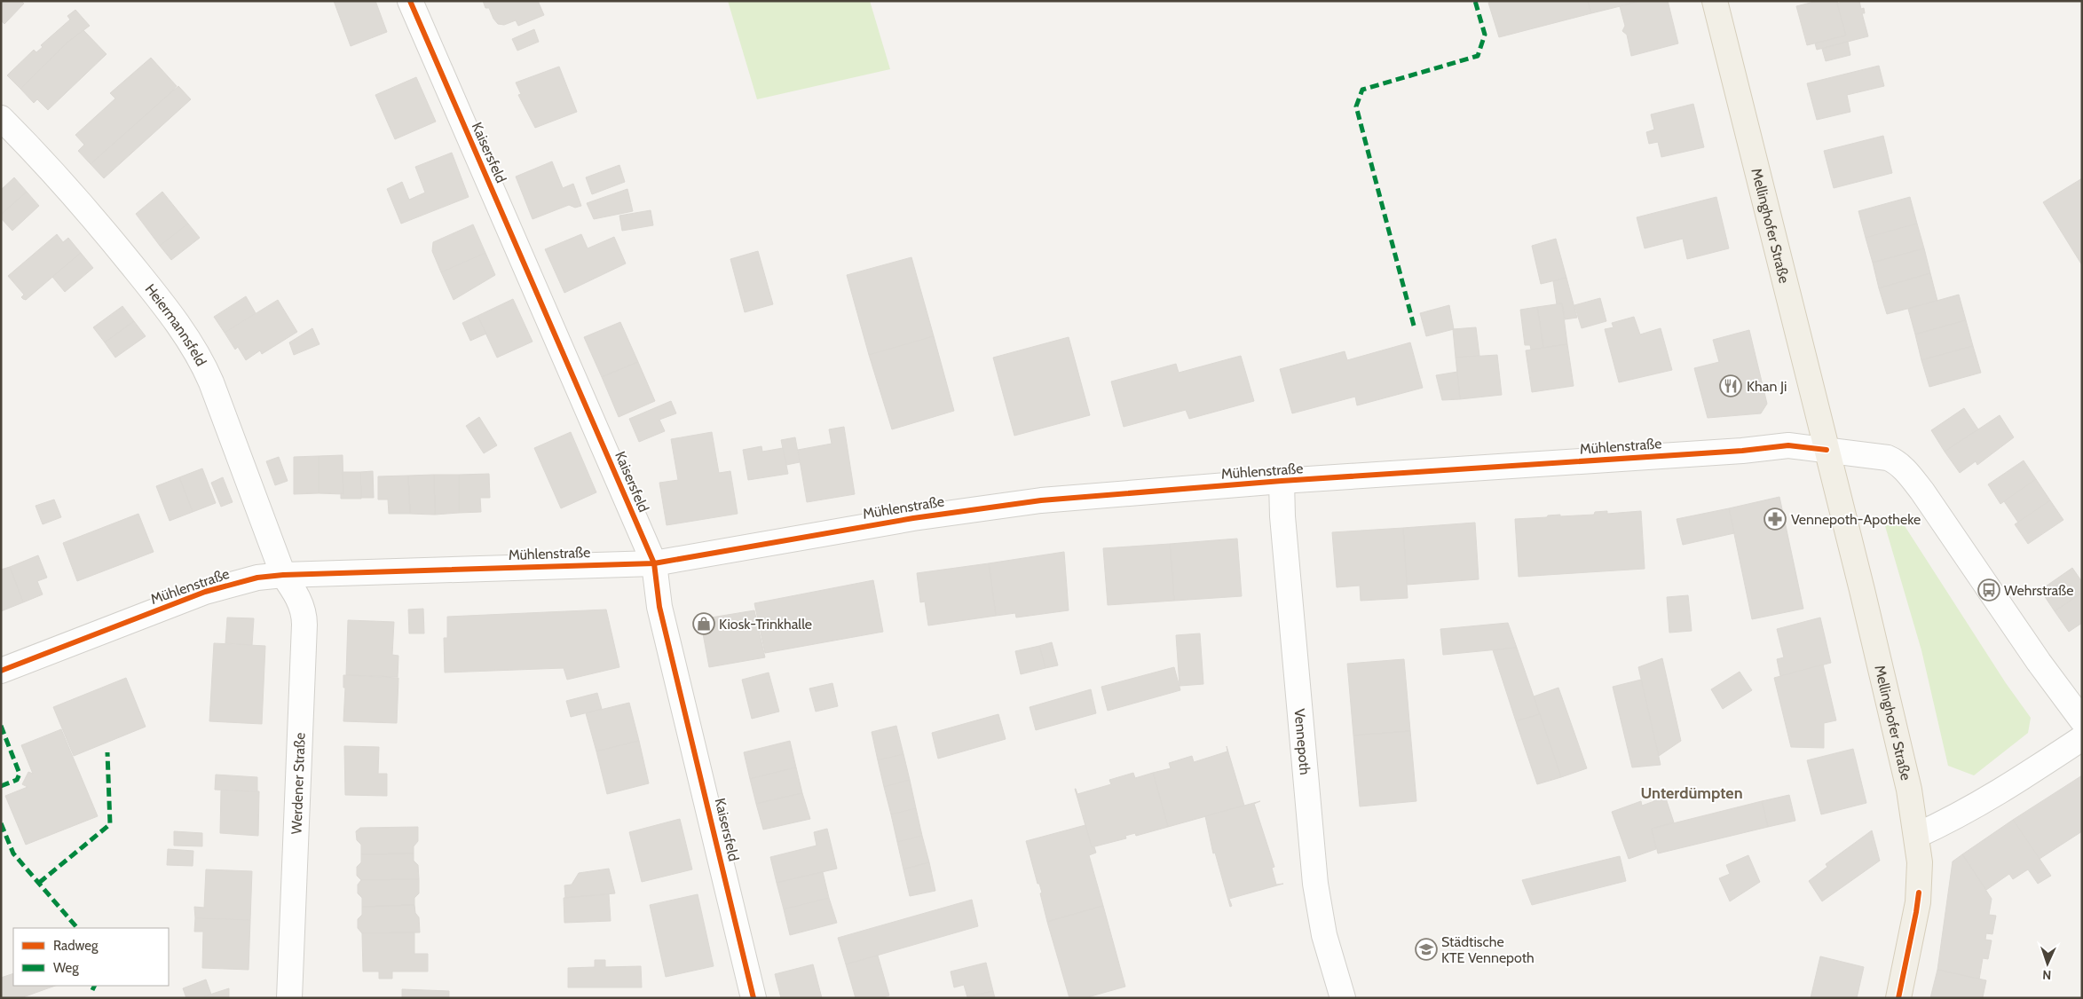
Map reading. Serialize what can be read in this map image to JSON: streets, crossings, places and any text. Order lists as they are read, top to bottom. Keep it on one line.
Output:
{"streets":{"main road":["Mellinghofer Straße"],"street":["Kaisersfeld","Heiermannsfeld","Mühlenstraße","Vennepoth","Werdener Straße"]},"crossings":[["Kaisersfeld","Mühlenstraße"],["Mellinghofer Straße","Mühlenstraße"],["Heiermannsfeld","Mühlenstraße"],["Heiermannsfeld","Werdener Straße"],["Mühlenstraße","Vennepoth"],["Mühlenstraße","Werdener Straße"]],"districts":["Unterdümpten"],"places":{"restaurant":["Khan Ji"],"pharmacy":["Vennepoth-Apotheke"],"bus stop":["Wehrstraße"],"shop":["Kiosk-Trinkhalle"],"school or university":["Städtische KTE Vennepoth"]},"legend":["Radweg","Weg"],"north":"bottom"}
